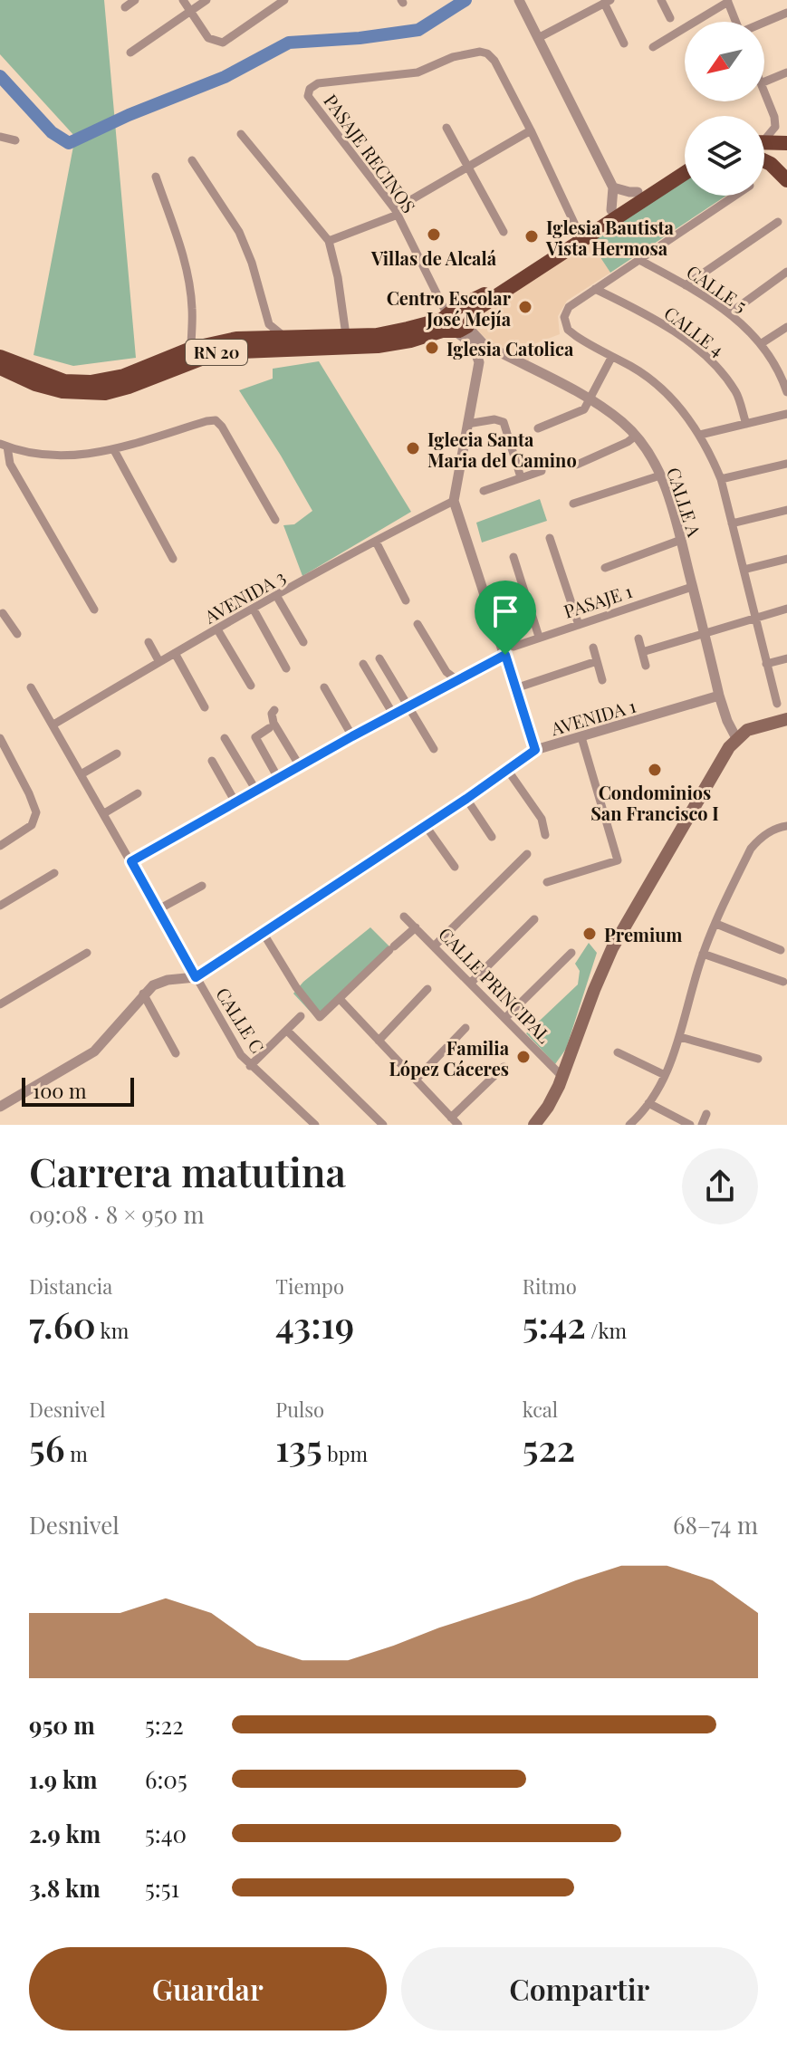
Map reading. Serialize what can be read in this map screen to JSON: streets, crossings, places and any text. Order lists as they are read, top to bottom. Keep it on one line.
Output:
{"streets":{"highway":["RN 20"],"street":["PASAJE RECINOS","CALLE 5","CALLE 4","CALLE A","AVENIDA 3","PASAJE 1","AVENIDA 1","CALLE PRINCIPAL","CALLE C"]},"crossings":[["PASAJE RECINOS","RN 20"],["PASAJE RECINOS","CALLE A"],["RN 20","CALLE A"],["CALLE A","PASAJE 1"],["CALLE A","AVENIDA 1"],["AVENIDA 3","CALLE C"],["AVENIDA 1","CALLE C"]],"places":["Villas de Alcalá","Iglesia Bautista Vista Hermosa","Centro Escolar José Mejía","Iglesia Catolica","Iglecia Santa Maria del Camino","Condominios San Francisco I","Premium","Familia López Cáceres"],"scale_bar":"100 m","north":"bottom left","page":{"scale":"100 m","heading":["Carrera matutina","09:08 · 8 × 950 m"],"stats":[["Distancia","7.60 km"],["Tiempo","43:19"],["Ritmo","5:42 /km"],["Desnivel","56 m"],["Pulso","135 bpm"],["kcal","522"]],"chart":["Desnivel","68–74 m"],"list":[{"name":"950 m","note":"5:22"},{"name":"1.9 km","note":"6:05"},{"name":"2.9 km","note":"5:40"},{"name":"3.8 km","note":"5:51"}],"buttons":["Guardar","Compartir"]}}
